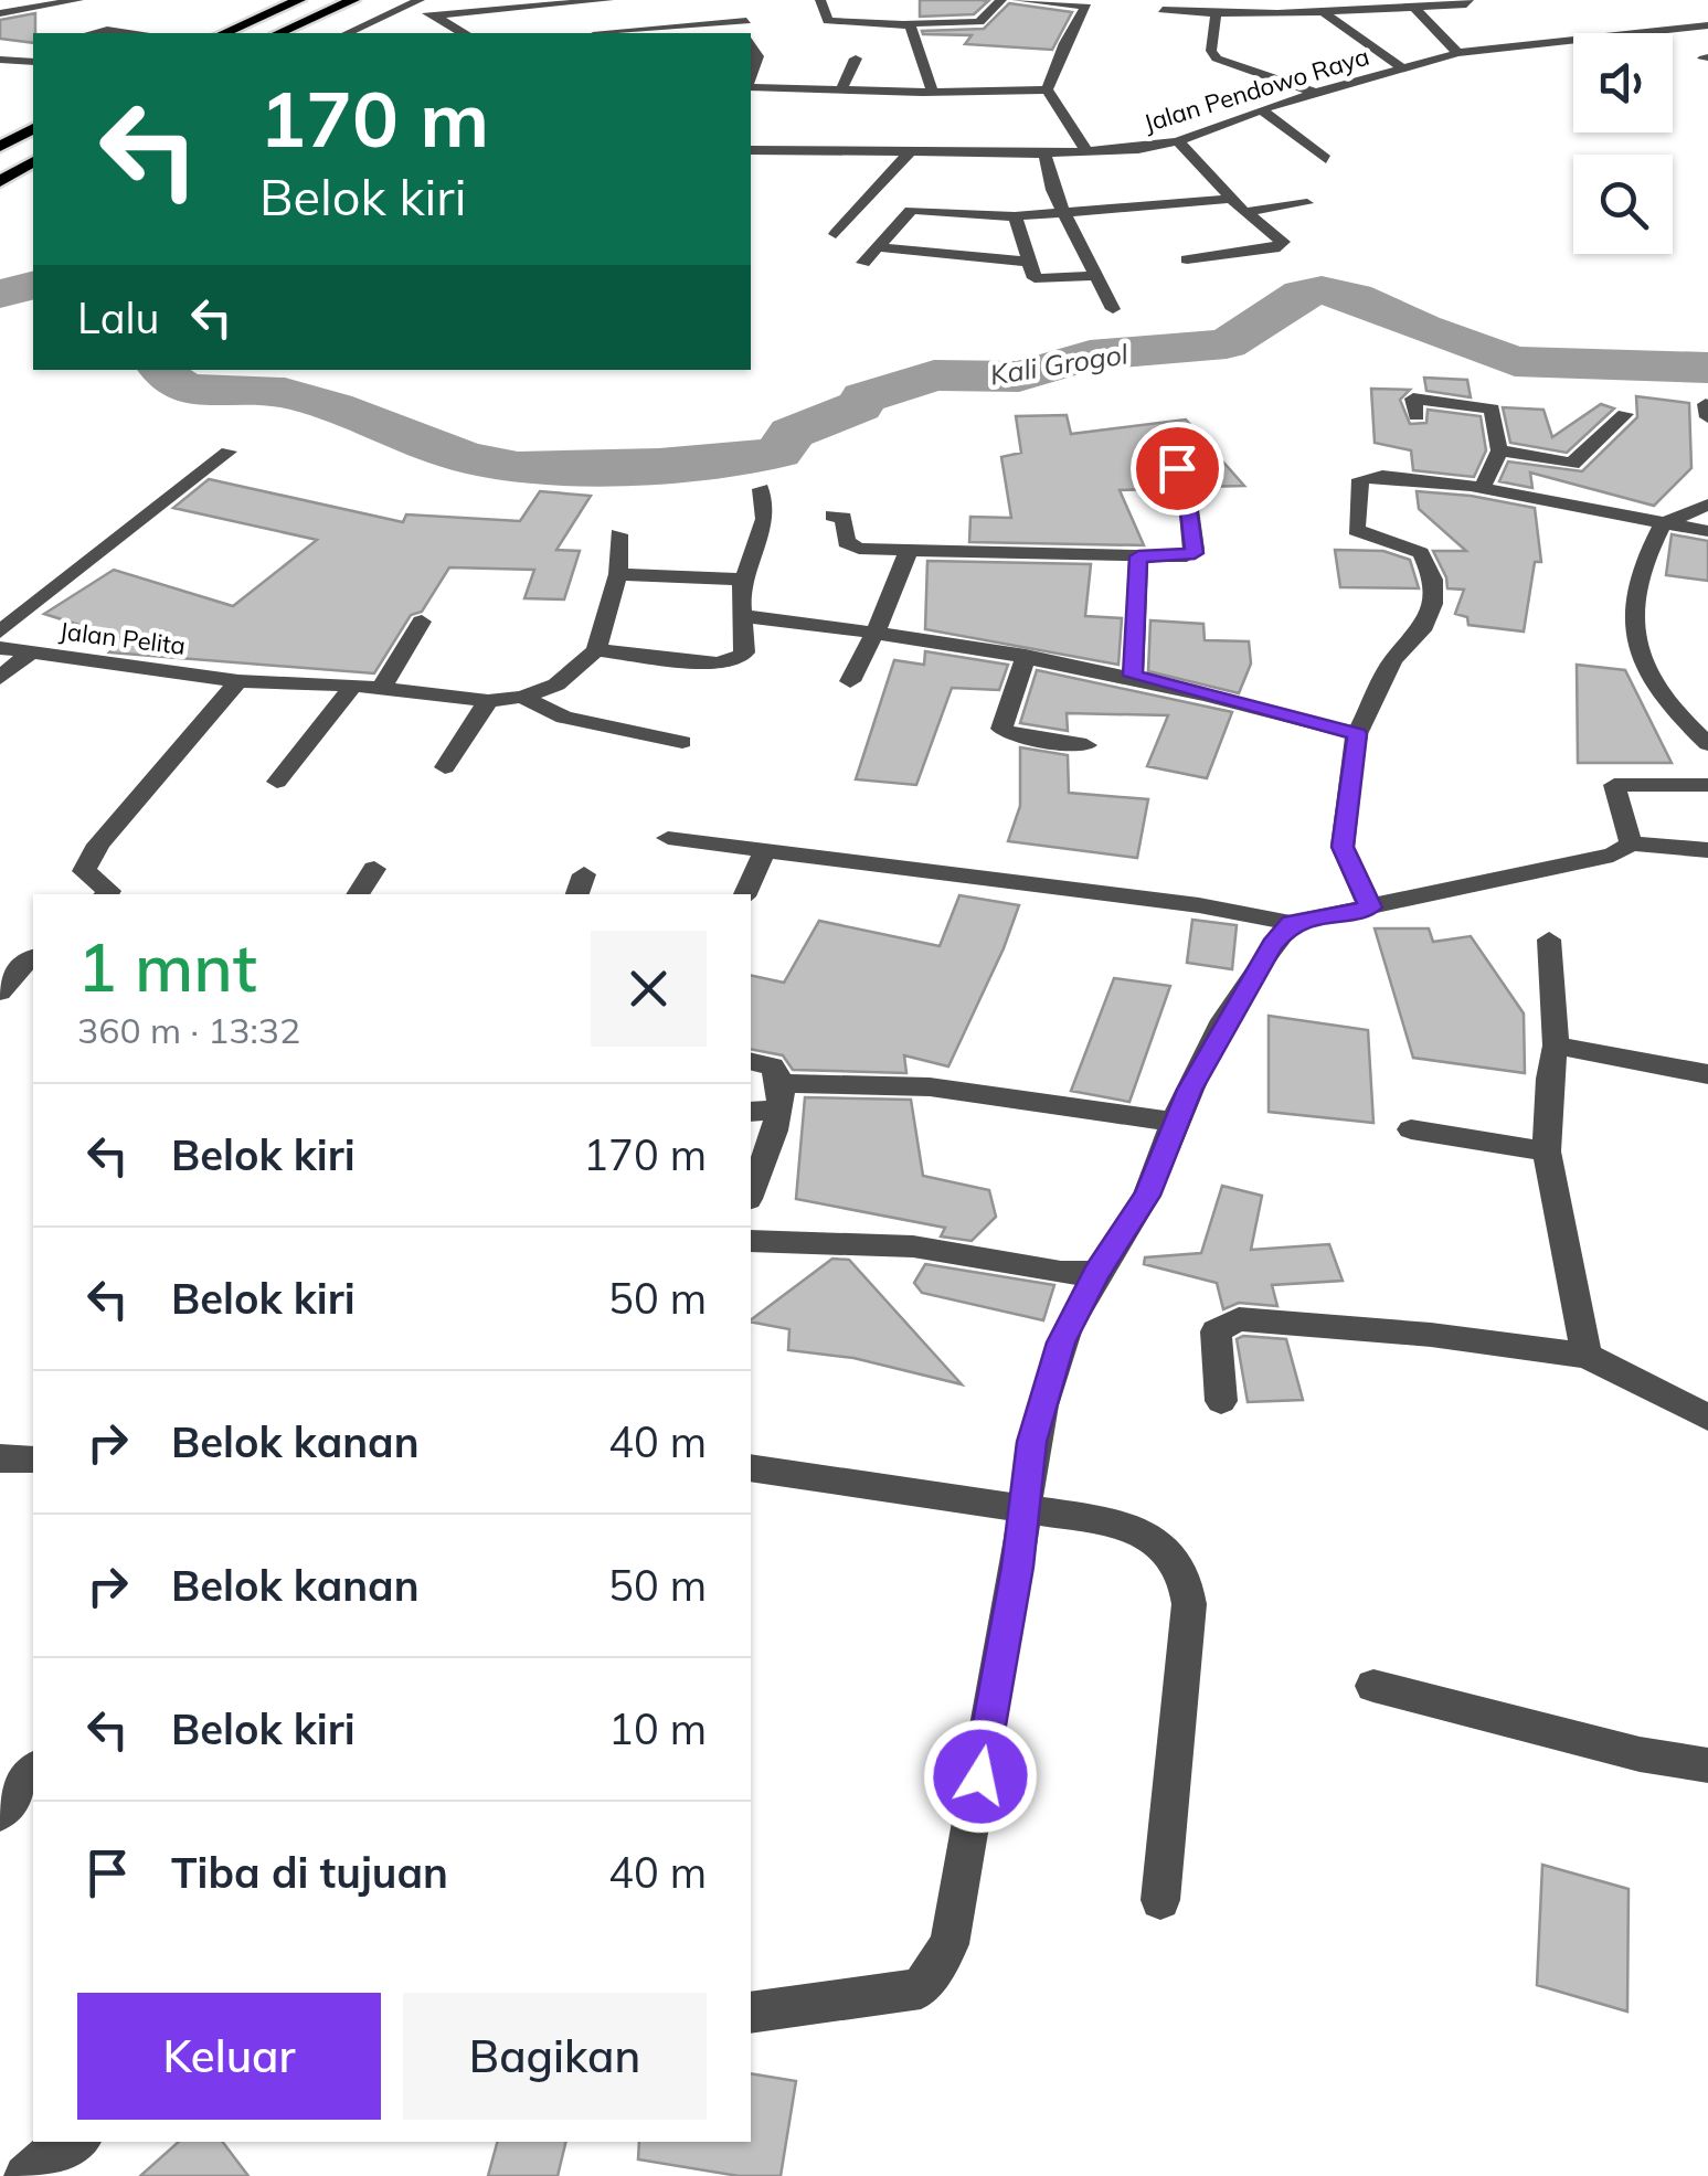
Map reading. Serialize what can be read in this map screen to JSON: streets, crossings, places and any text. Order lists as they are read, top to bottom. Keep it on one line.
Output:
{"streets":{"street":["Jalan Pendowo Raya","Jalan Pelita"]},"water":["Kali Grogol"],"page":{"turn":["170 m","Belok kiri"],"then":"Lalu","heading":["1 mnt","360 m · 13:32"],"list":[{"name":"Belok kiri","value":"170 m"},{"name":"Belok kiri","value":"50 m"},{"name":"Belok kanan","value":"40 m"},{"name":"Belok kanan","value":"50 m"},{"name":"Belok kiri","value":"10 m"},{"name":"Tiba di tujuan","value":"40 m"}],"buttons":["Keluar","Bagikan"]}}
